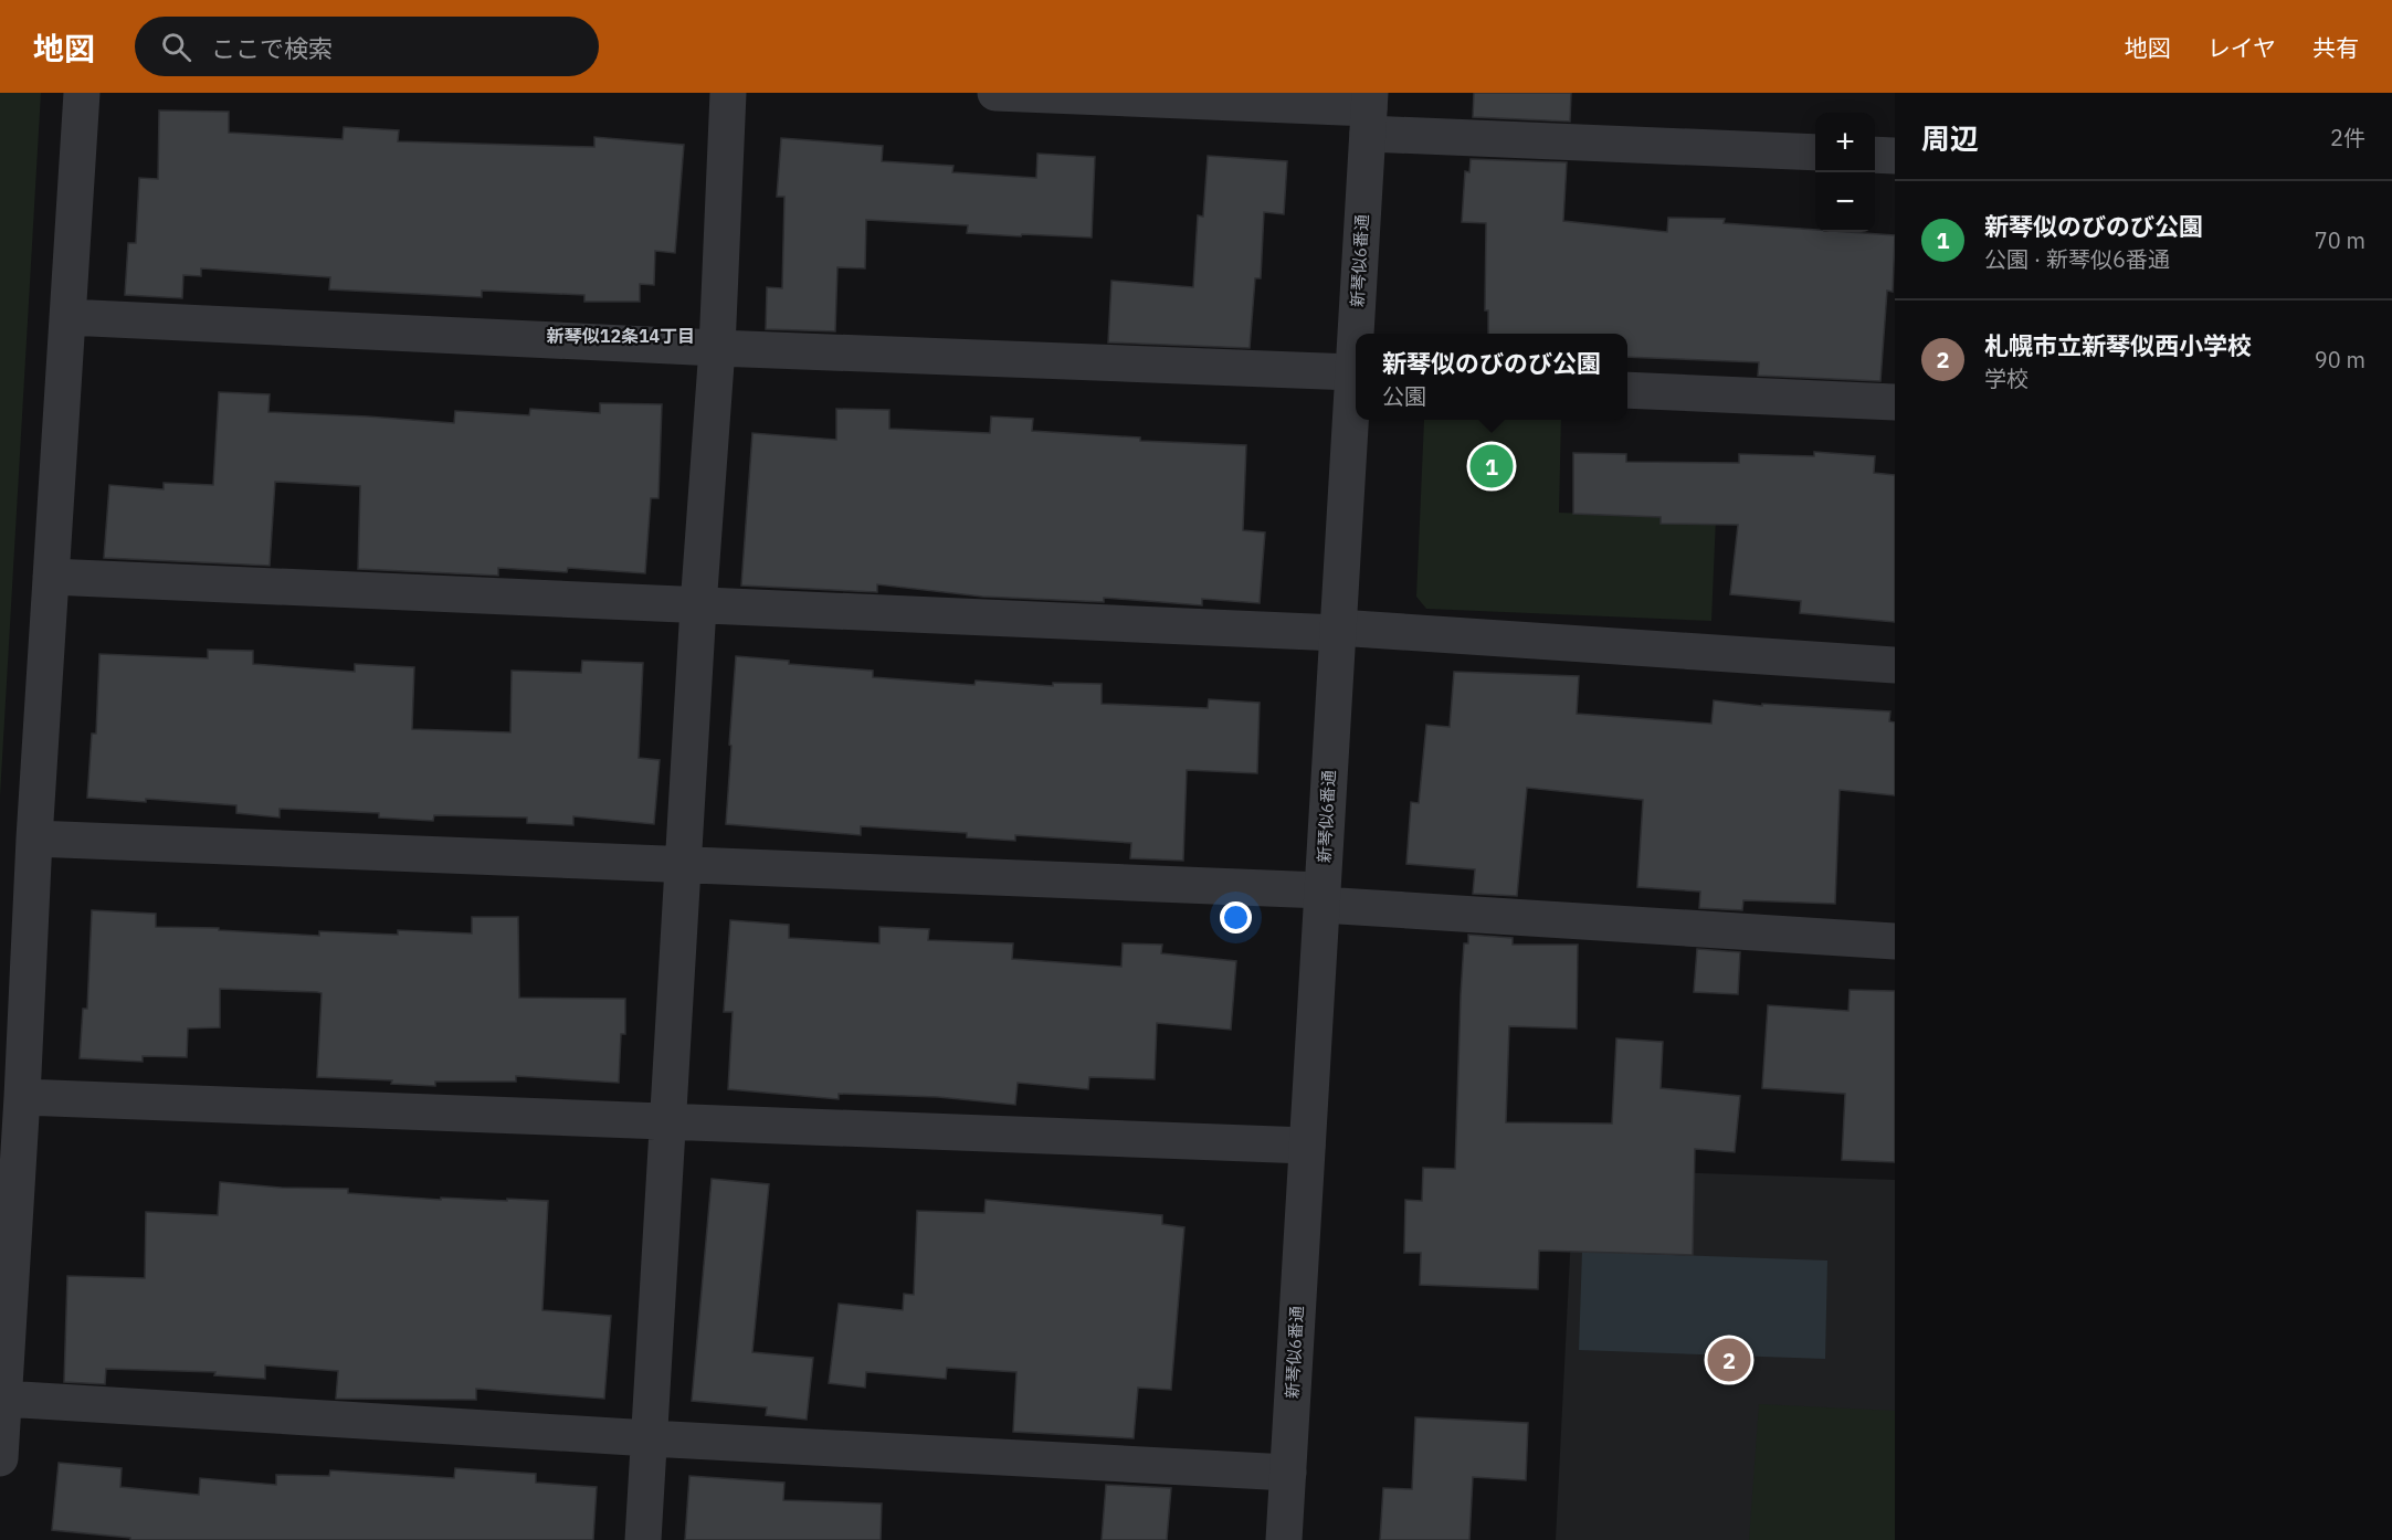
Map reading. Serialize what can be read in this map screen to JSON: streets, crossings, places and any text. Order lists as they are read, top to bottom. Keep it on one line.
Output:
{"streets":{"street":["新琴似6番通"]},"districts":["新琴似12条14丁目"],"page":{"header":"地図","search":"ここで検索","nav":["地図","レイヤ","共有"],"heading":["周辺","2件"],"map_buttons":["+","−"],"list":[{"mark":"1","name":"新琴似のびのび公園","note":"公園 · 新琴似6番通","value":"70 m"},{"mark":"2","name":"札幌市立新琴似西小学校","note":"学校","value":"90 m"}],"popup":["新琴似のびのび公園","公園"],"pins":["1","2"]}}
